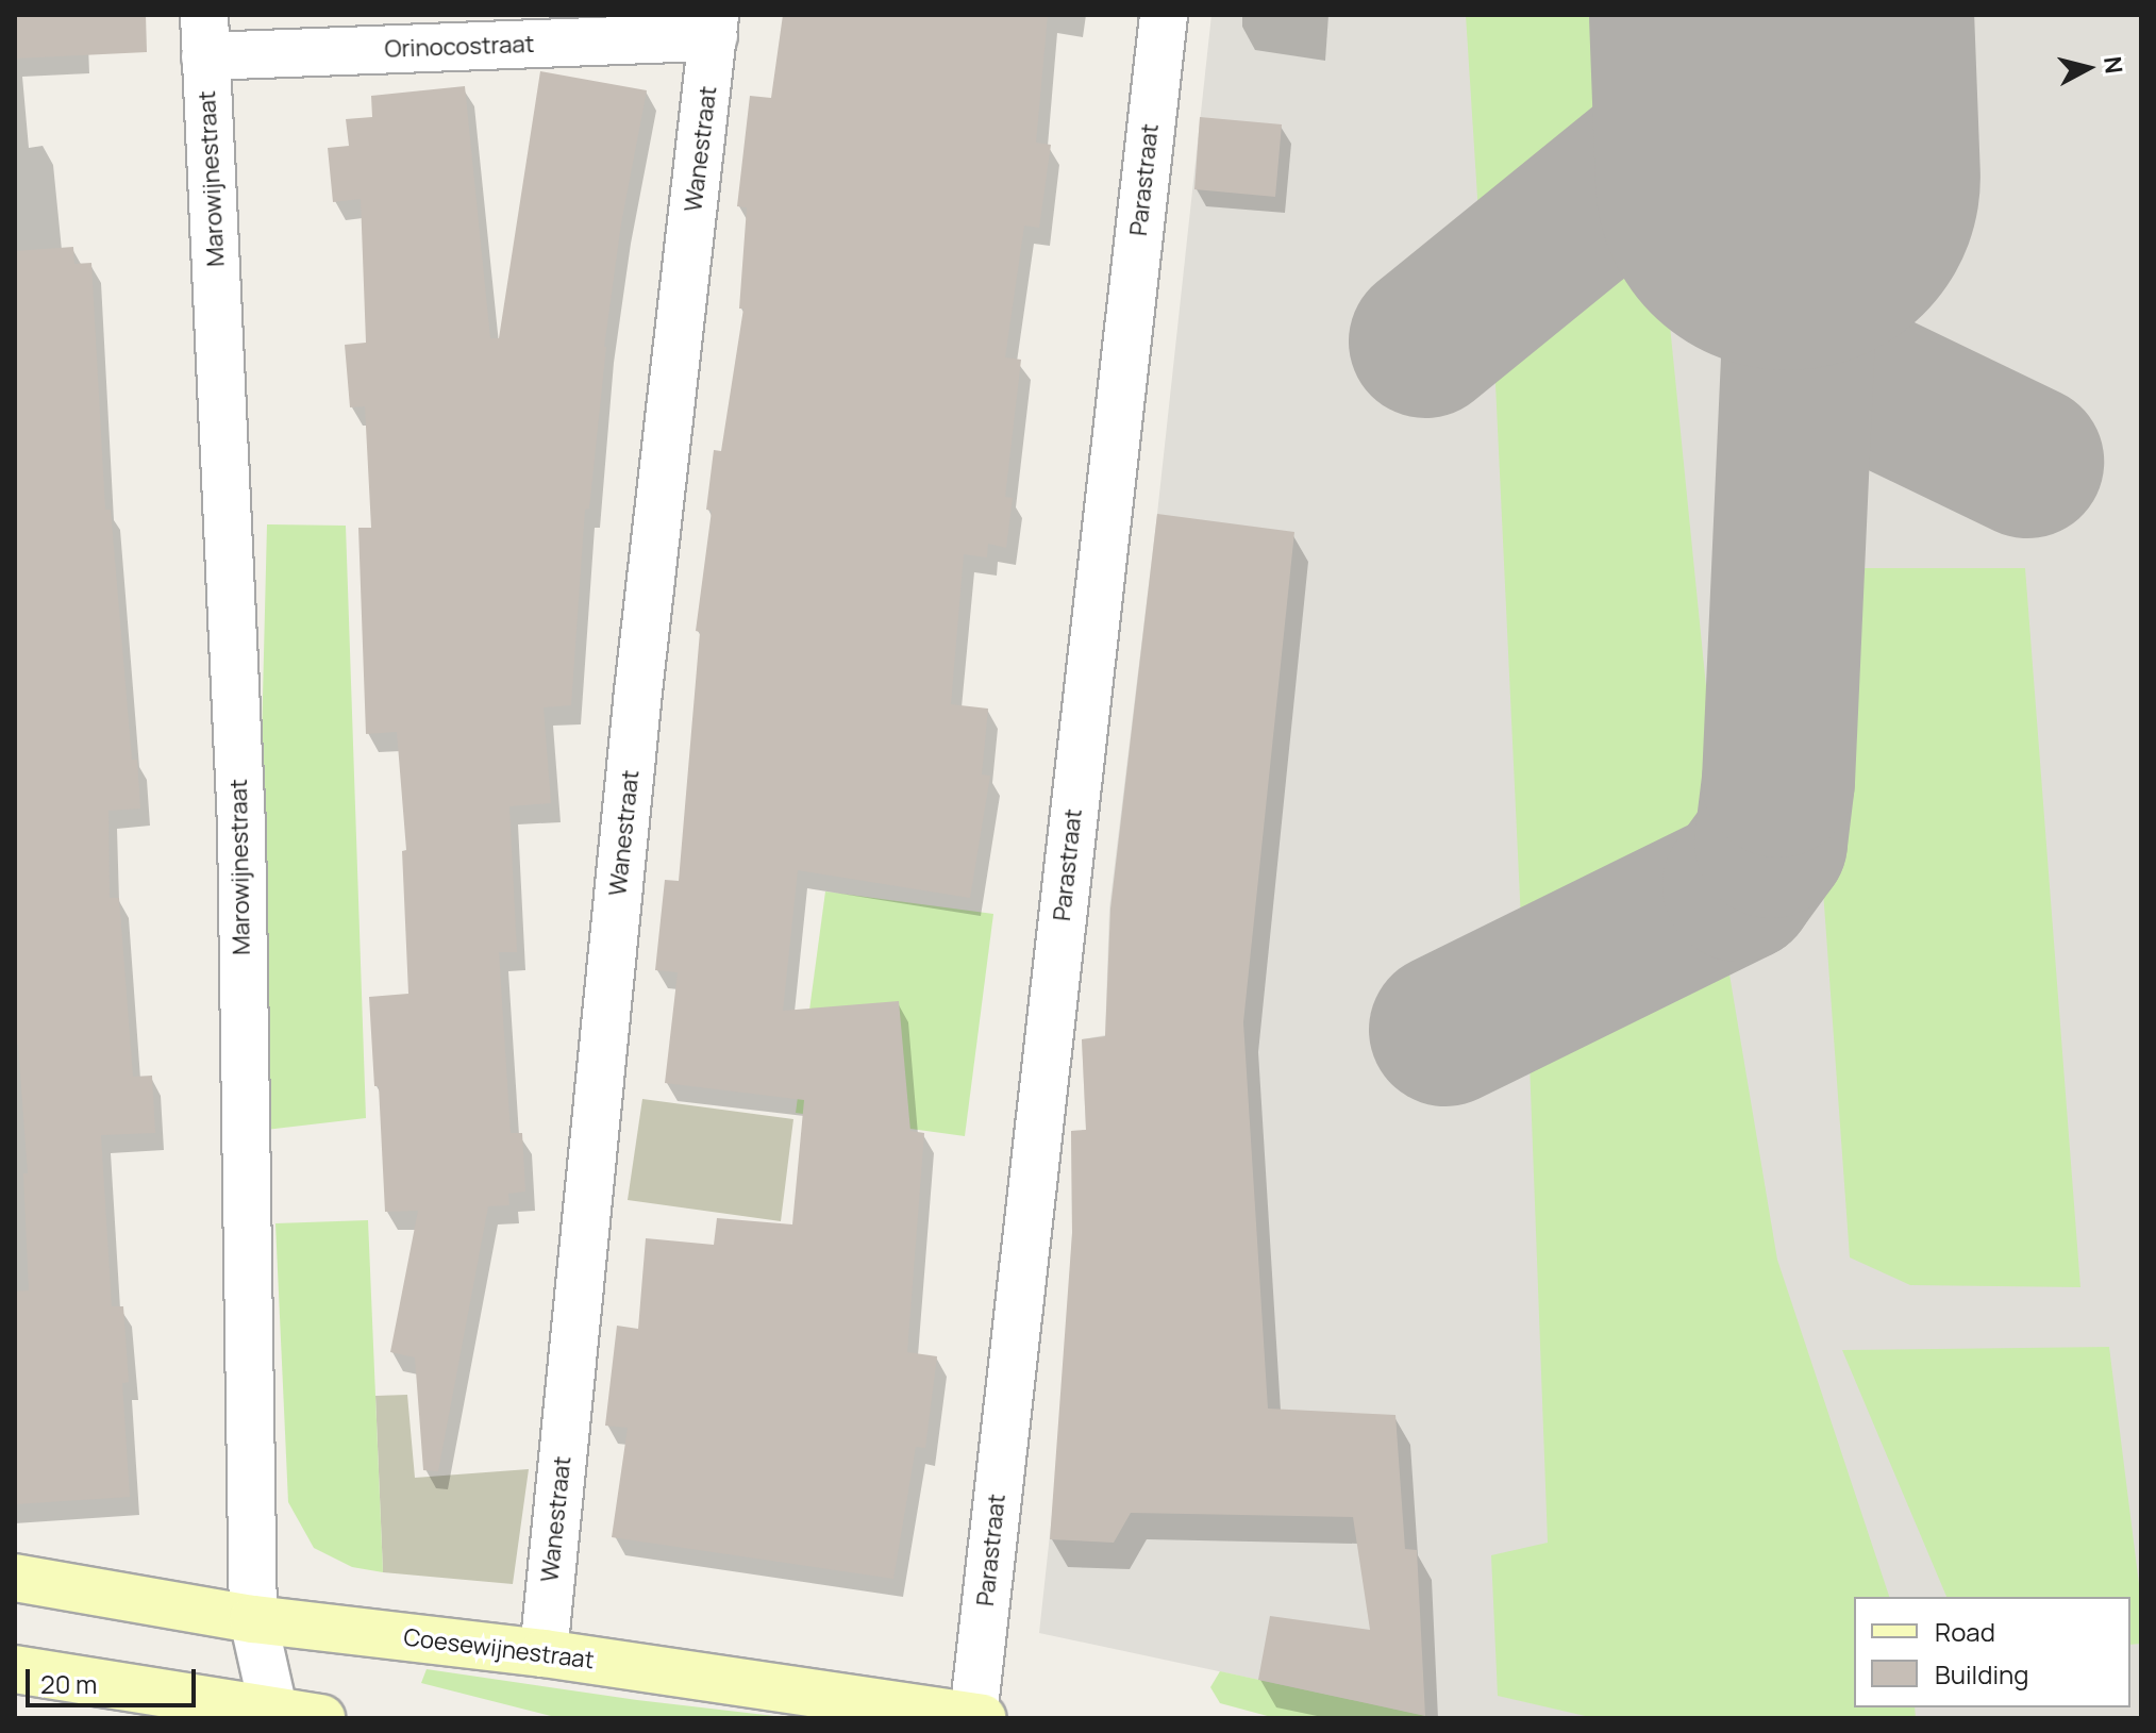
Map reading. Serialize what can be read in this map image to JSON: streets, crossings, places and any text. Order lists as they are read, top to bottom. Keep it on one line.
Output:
{"streets":{"main road":["Coesewijnestraat"],"street":["Orinocostraat","Wanestraat","Marowijnestraat","Parastraat"]},"crossings":[["Orinocostraat","Wanestraat"],["Orinocostraat","Marowijnestraat"],["Wanestraat","Coesewijnestraat"],["Marowijnestraat","Coesewijnestraat"],["Parastraat","Coesewijnestraat"]],"legend":["Road","Building"],"scale_bar":"20 m","north":"right"}
